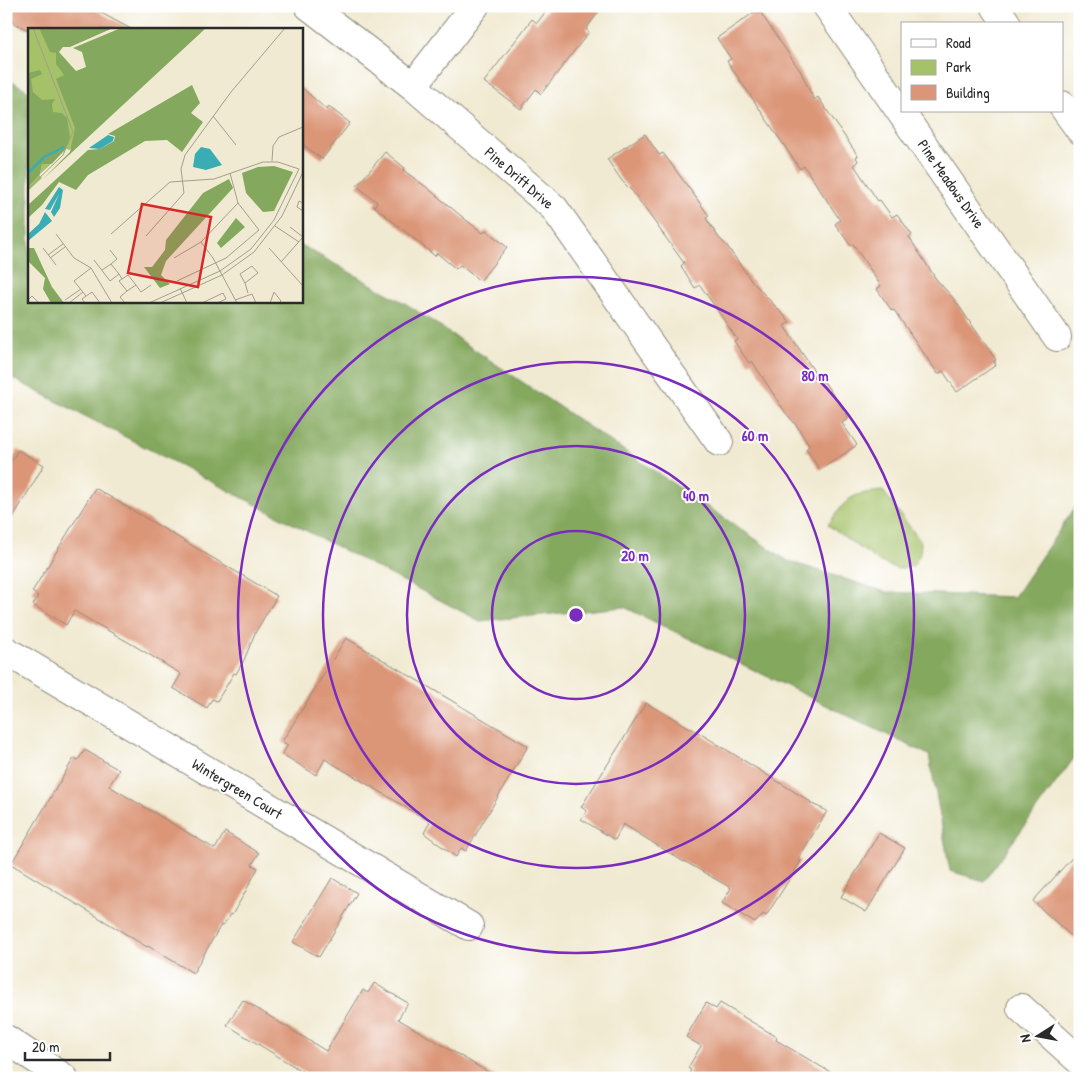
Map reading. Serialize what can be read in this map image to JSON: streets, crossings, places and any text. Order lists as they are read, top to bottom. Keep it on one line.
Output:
{"streets":{"street":["Pine Drift Drive","Pine Meadows Drive","Wintergreen Court"]},"legend":["Road","Park","Building"],"scale_bar":"20 m","north":"left","rings":["80 m","60 m","40 m","20 m"]}
